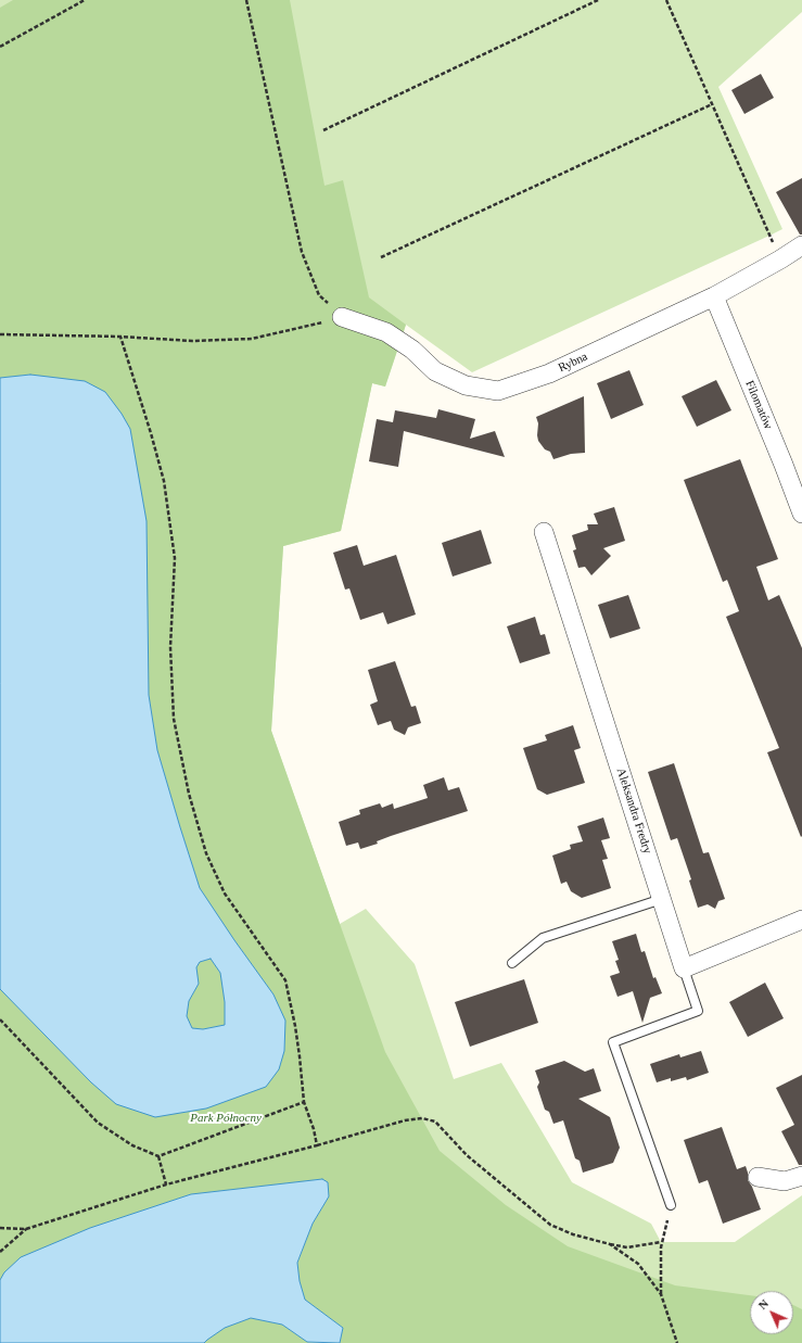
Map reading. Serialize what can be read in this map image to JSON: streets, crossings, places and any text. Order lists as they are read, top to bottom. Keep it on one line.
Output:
{"streets":{"street":["Rybna","Filomatów","Aleksandra Fredry"]},"crossings":[["Rybna","Filomatów"]],"parks":["Park Północny"],"north":"top left"}
